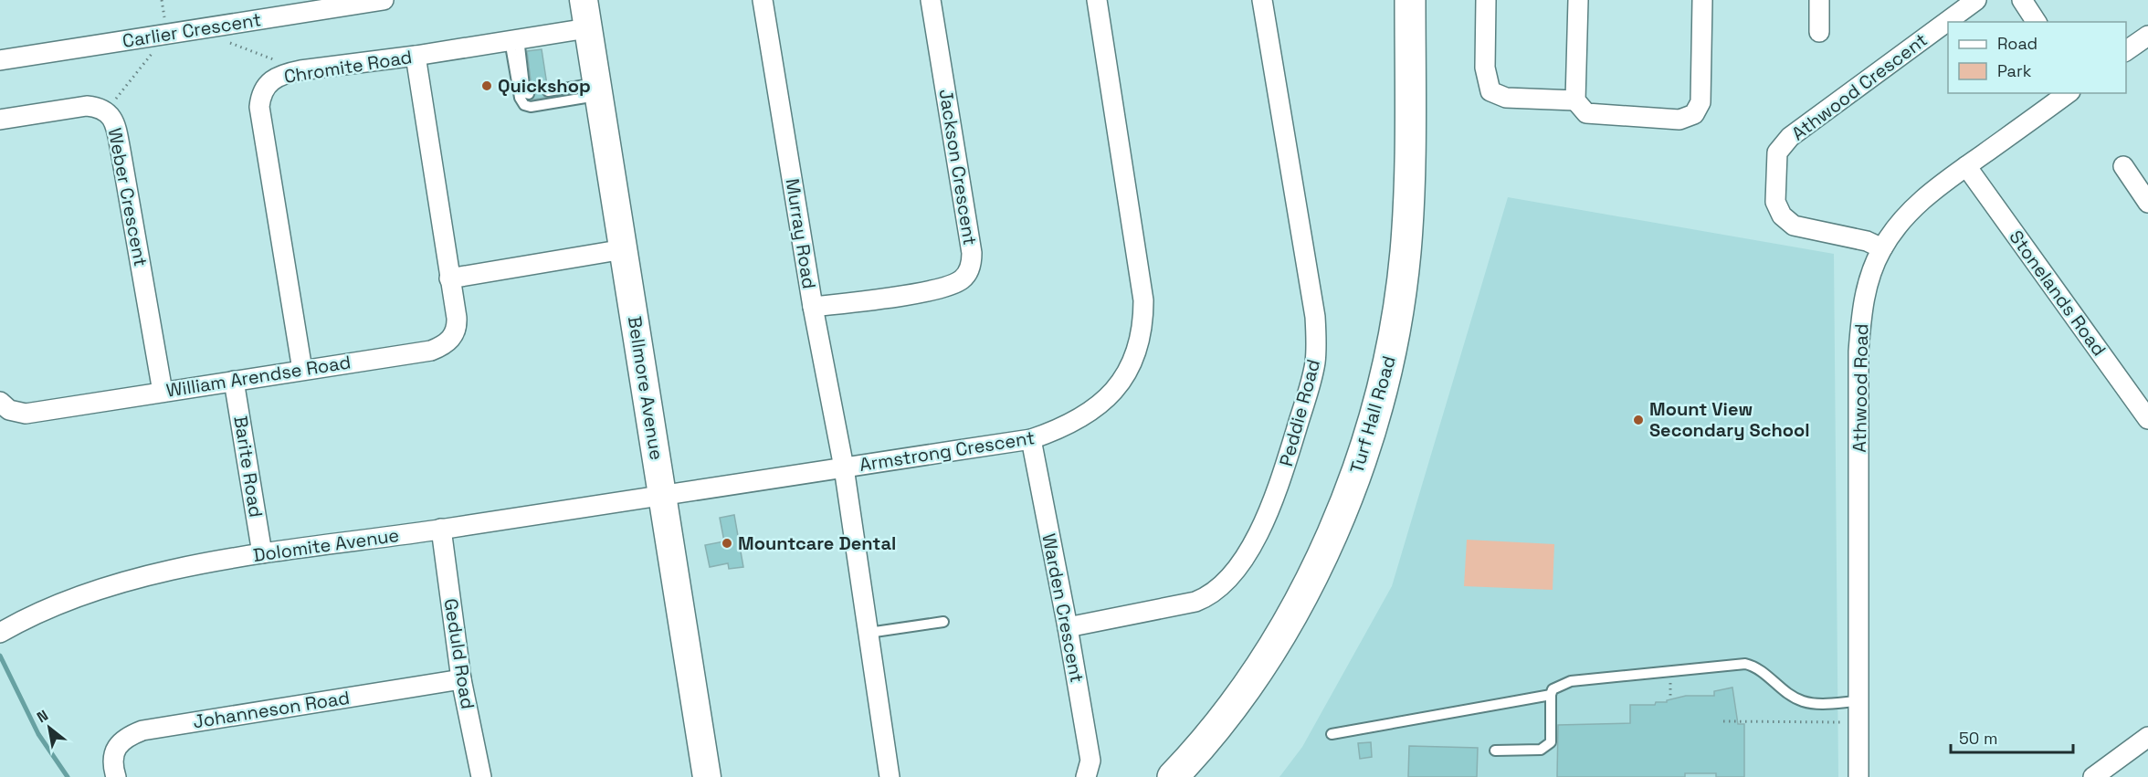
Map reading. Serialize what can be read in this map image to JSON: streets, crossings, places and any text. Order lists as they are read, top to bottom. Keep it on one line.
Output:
{"streets":{"main road":["Turf Hall Road"],"street":["Carlier Crescent","Chromite Road","Athwood Crescent","Jackson Crescent","Weber Crescent","Murray Road","Stonelands Road","William Arendse Road","Bellmore Avenue","Athwood Road","Peddie Road","Armstrong Crescent","Barite Road","Dolomite Avenue","Warden Crescent","Geduld Road","Johanneson Road"]},"crossings":[["Chromite Road","William Arendse Road"],["Chromite Road","Bellmore Avenue"],["Athwood Crescent","Athwood Road"],["Jackson Crescent","Murray Road"],["Weber Crescent","William Arendse Road"],["Murray Road","Armstrong Crescent"],["Stonelands Road","Athwood Road"],["William Arendse Road","Barite Road"],["Bellmore Avenue","Armstrong Crescent"],["Bellmore Avenue","Dolomite Avenue"],["Peddie Road","Warden Crescent"],["Armstrong Crescent","Dolomite Avenue"],["Armstrong Crescent","Warden Crescent"],["Barite Road","Dolomite Avenue"],["Dolomite Avenue","Geduld Road"],["Geduld Road","Johanneson Road"]],"places":["Quickshop","Mount View Secondary School","Mountcare Dental"],"legend":["Road","Park"],"scale_bar":"50 m","north":"top left"}
